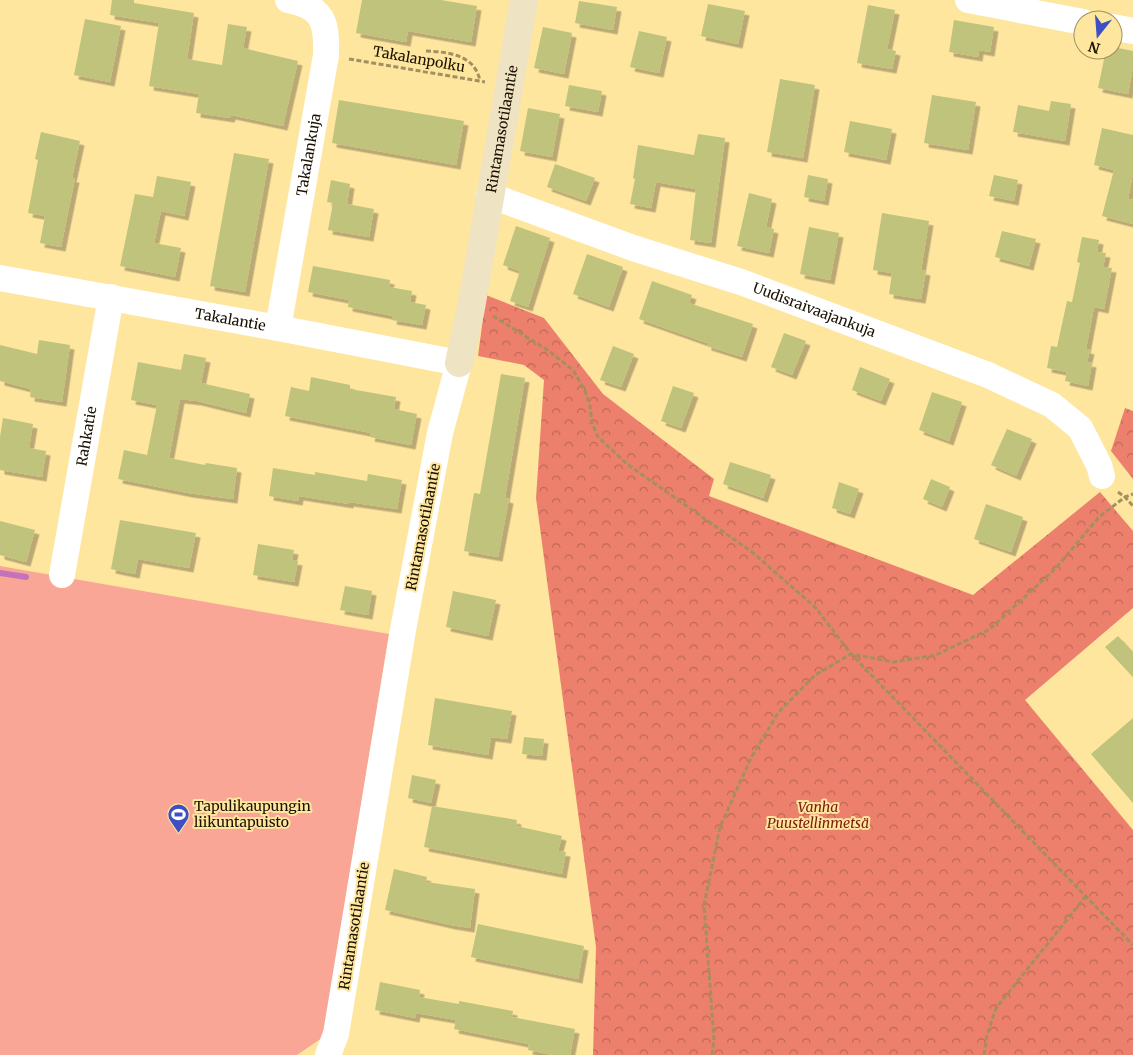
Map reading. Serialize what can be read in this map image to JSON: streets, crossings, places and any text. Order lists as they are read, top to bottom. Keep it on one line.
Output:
{"streets":{"street":["Rintamasotilaantie","Takalankuja","Uudisraivaajankuja","Takalantie","Rahkatie"],"path":["Takalanpolku"]},"crossings":[["Takalanpolku","Rintamasotilaantie"],["Takalanpolku","Takalankuja"],["Rintamasotilaantie","Uudisraivaajankuja"],["Rintamasotilaantie","Takalantie"],["Takalankuja","Takalantie"],["Takalantie","Rahkatie"]],"parks":["Vanha Puustellinmetsä"],"places":{"sports":["Tapulikaupungin liikuntapuisto"]},"north":"bottom"}
